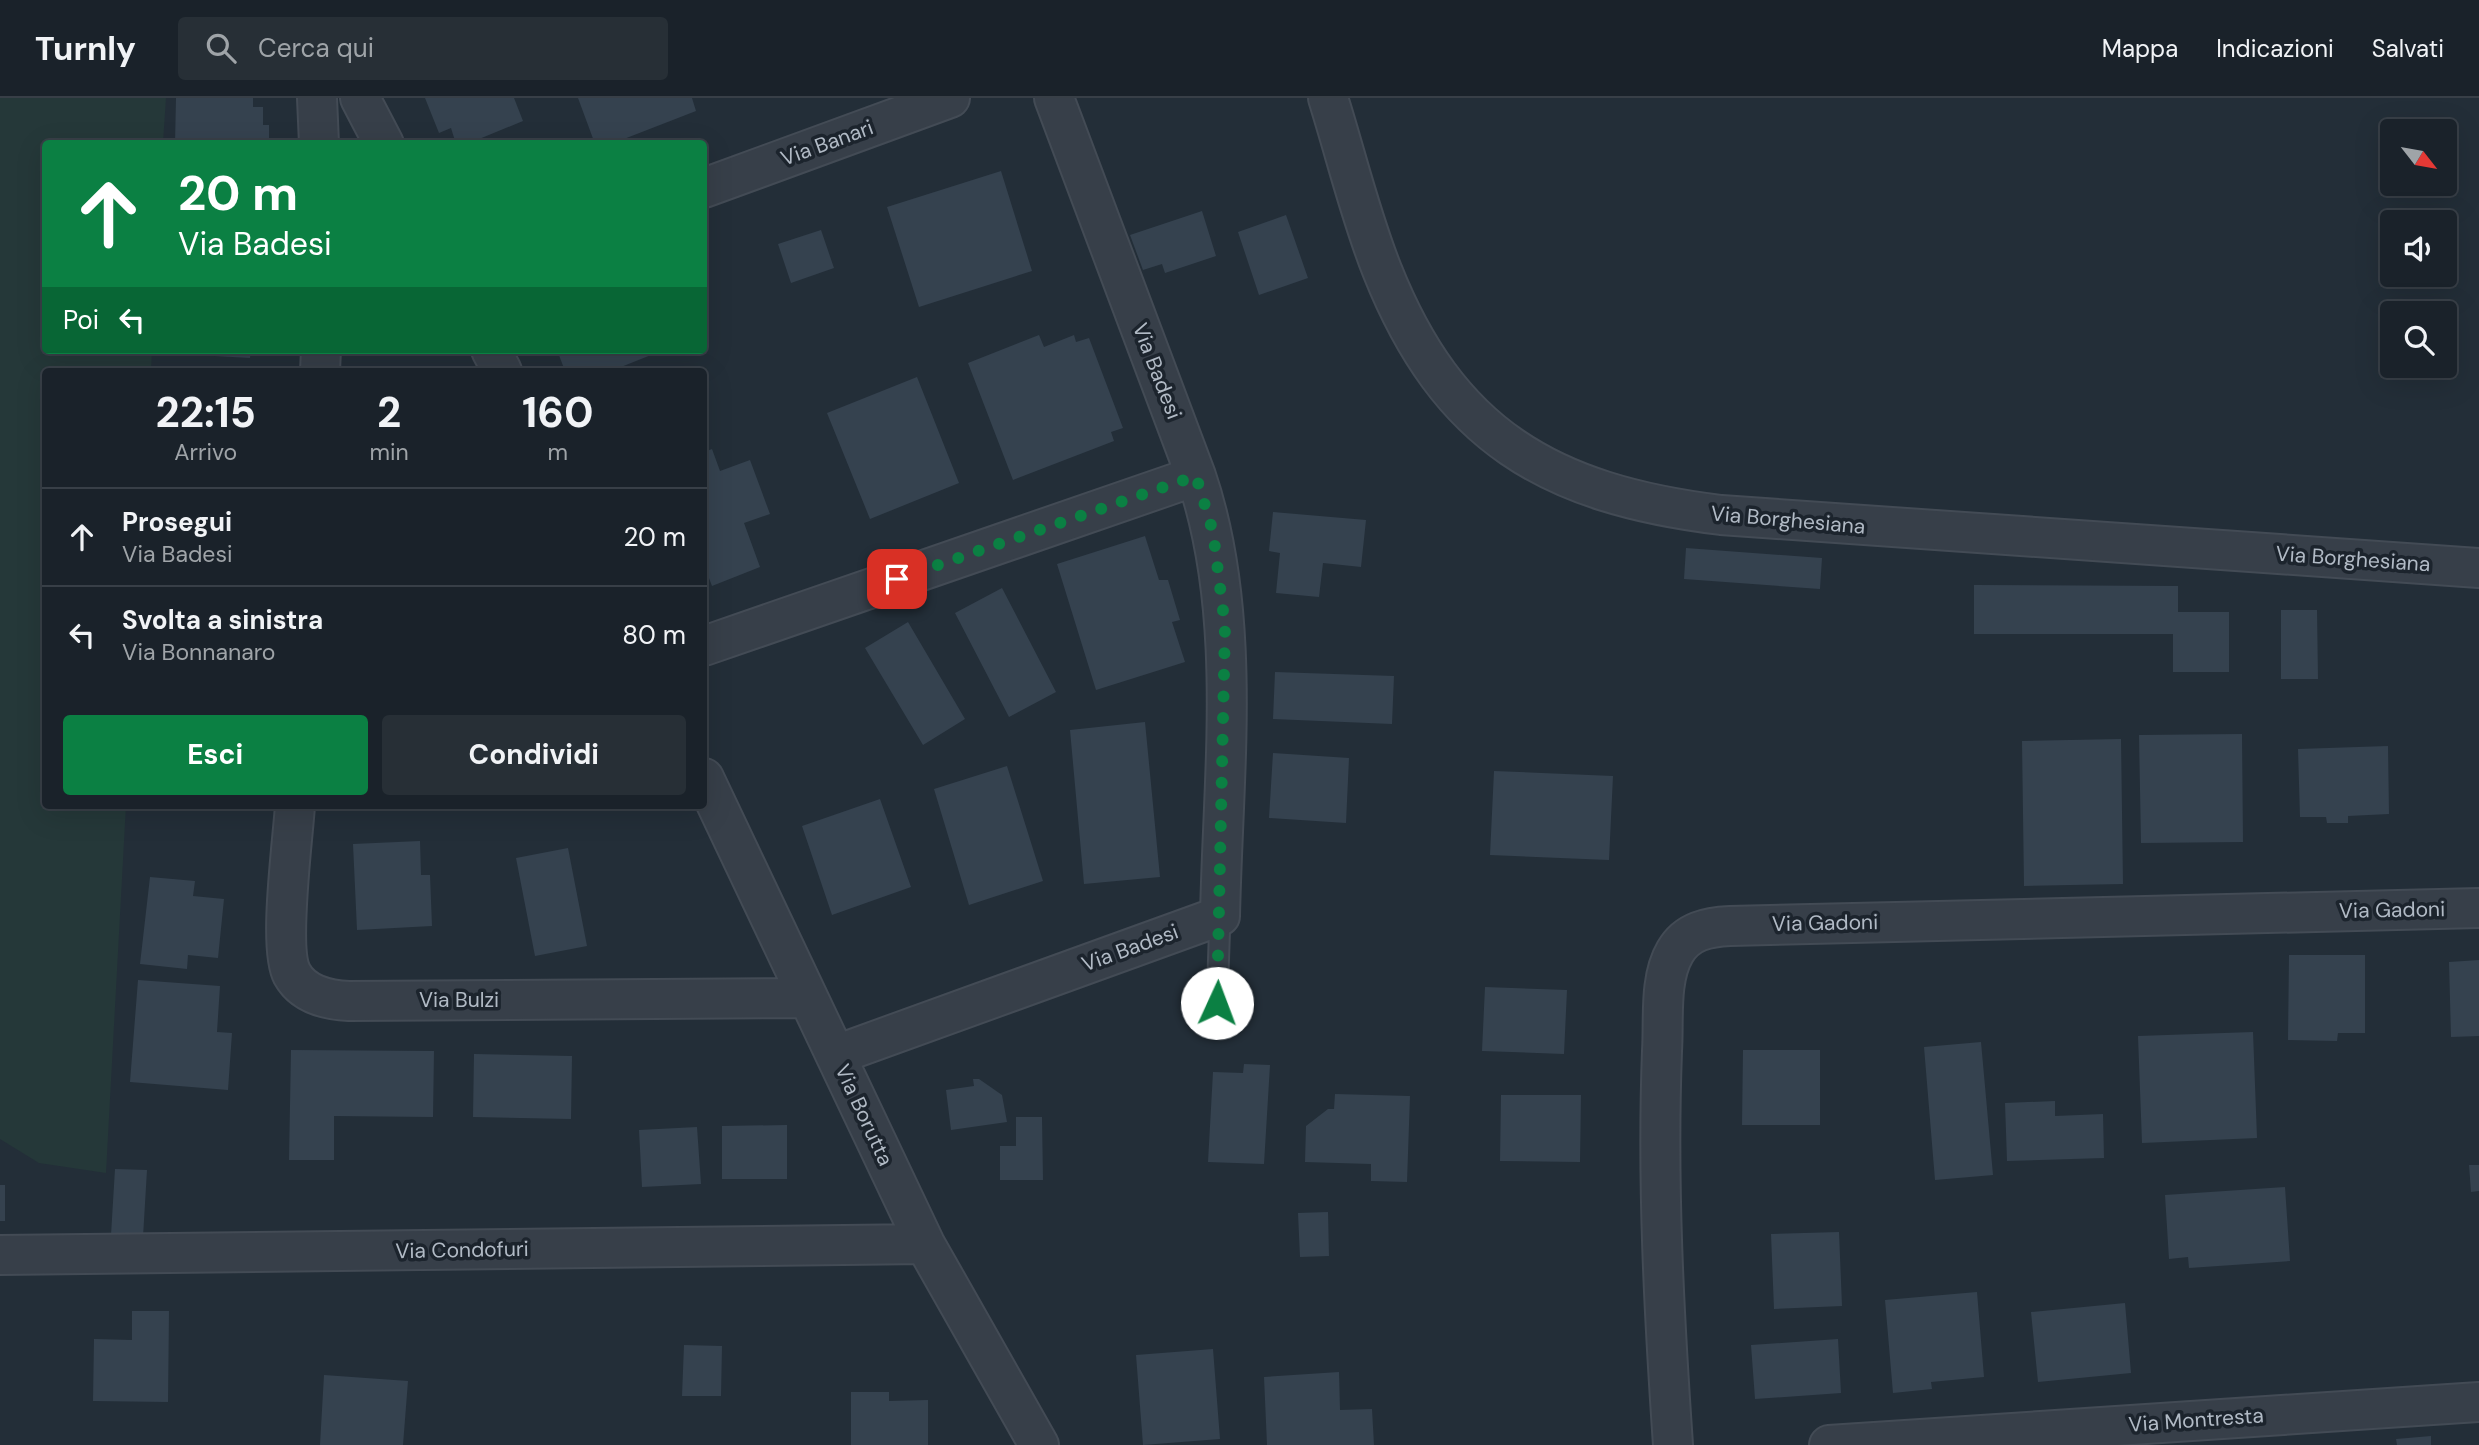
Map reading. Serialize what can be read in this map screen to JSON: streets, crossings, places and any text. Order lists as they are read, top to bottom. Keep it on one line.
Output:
{"streets":{"street":["Via Banari","Via Badesi","Via Borghesiana","Via Gadoni","Via Bulzi","Via Borutta","Via Condofuri","Via Montresta"]},"crossings":[["Via Badesi","Via Borutta"],["Via Bulzi","Via Borutta"],["Via Borutta","Via Condofuri"]],"north":"bottom right","page":{"header":"Turnly","search":"Cerca qui","nav":["Mappa","Indicazioni","Salvati"],"turn":["20 m","Via Badesi"],"then":"Poi","eta":["22:15","Arrivo","2","min","160","m"],"list":[{"name":"Prosegui","note":"Via Badesi","value":"20 m"},{"name":"Svolta a sinistra","note":"Via Bonnanaro","value":"80 m"}],"buttons":["Esci","Condividi"]}}
